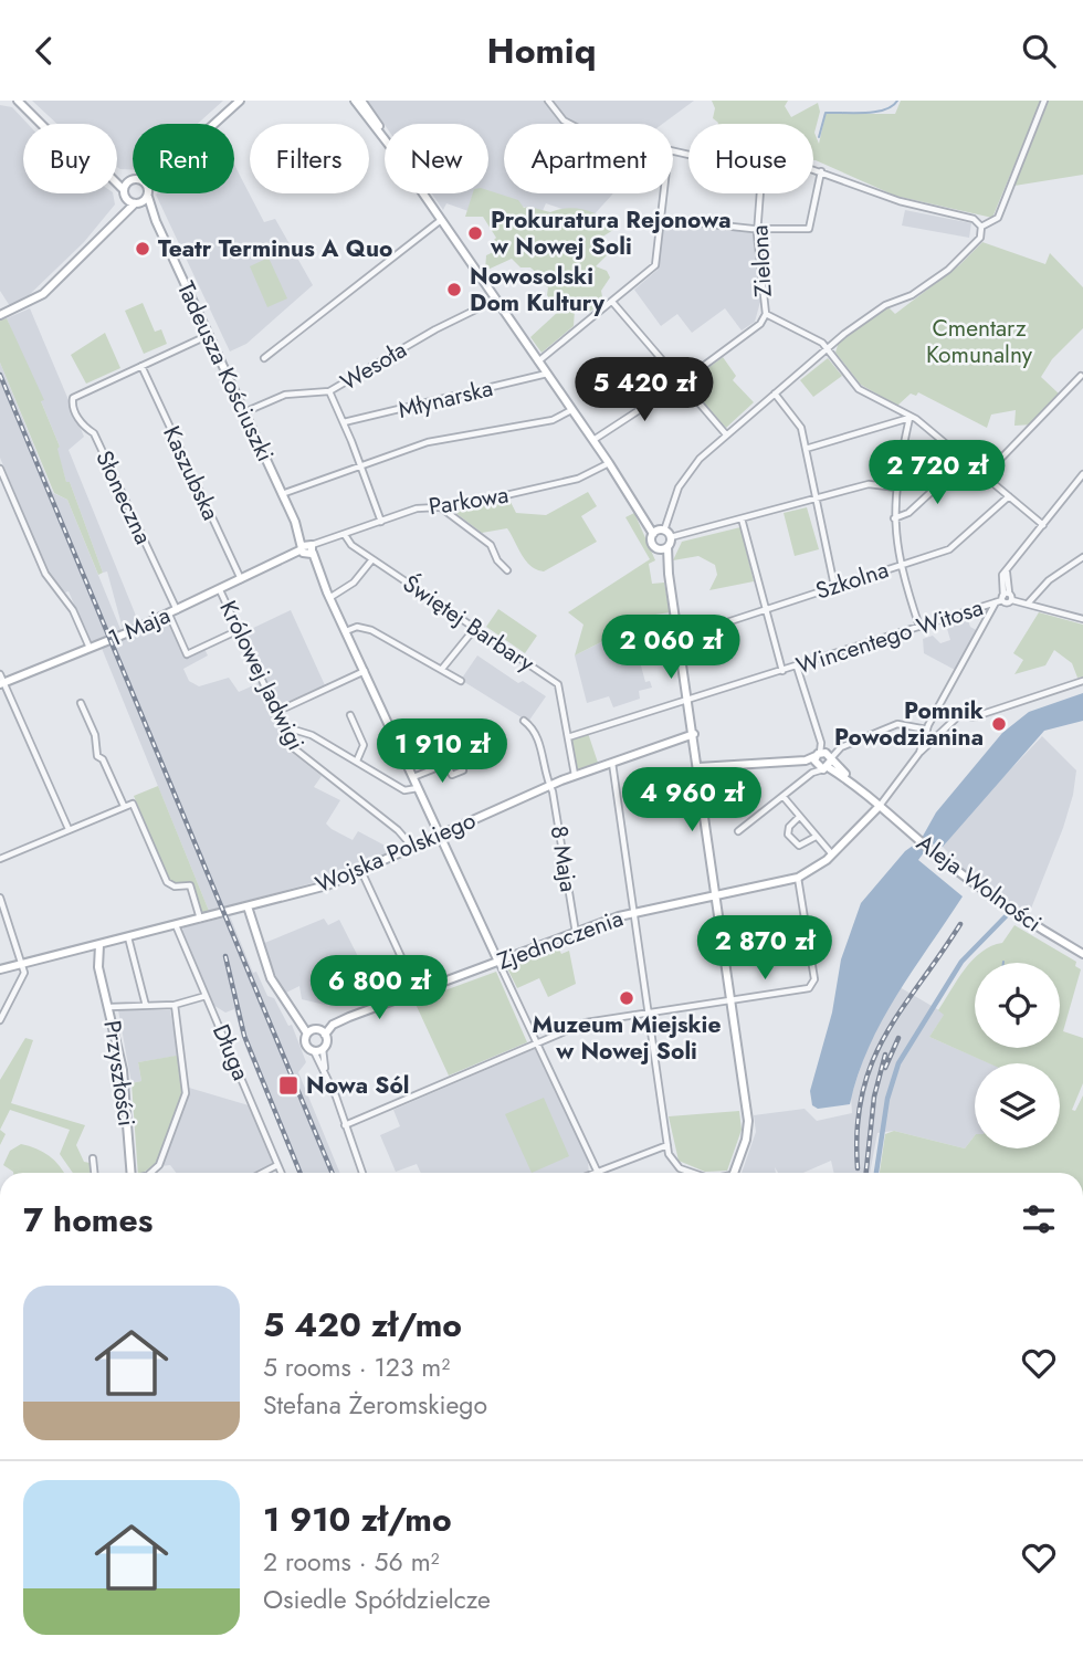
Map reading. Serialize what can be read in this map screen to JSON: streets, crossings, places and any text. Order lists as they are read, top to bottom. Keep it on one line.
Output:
{"streets":{"street":["Zielona","Wesoła","Tadeusza Kościuszki","Młynarska","Kaszubska","Słoneczna","Parkowa","Szkolna","Świętej Barbary","1 Maja","Wincentego Witosa","Królowej Jadwigi","Wojska Polskiego","8 Maja","Aleja Wolności","Zjednoczenia","Długa","Przyszłości"]},"crossings":[["Wesoła","Tadeusza Kościuszki"],["Tadeusza Kościuszki","Słoneczna"],["Tadeusza Kościuszki","Parkowa"],["Tadeusza Kościuszki","1 Maja"],["Tadeusza Kościuszki","Wojska Polskiego"],["Tadeusza Kościuszki","Zjednoczenia"],["Kaszubska","Słoneczna"],["Kaszubska","1 Maja"],["Słoneczna","1 Maja"],["Parkowa","Świętej Barbary"],["Parkowa","1 Maja"],["Świętej Barbary","Wincentego Witosa"],["Świętej Barbary","Wojska Polskiego"],["1 Maja","Królowej Jadwigi"],["Królowej Jadwigi","Wojska Polskiego"],["Wojska Polskiego","8 Maja"],["Wojska Polskiego","Długa"],["Wojska Polskiego","Przyszłości"],["8 Maja","Zjednoczenia"]],"parks":["Cmentarz Komunalny"],"places":{"other":["Prokuratura Rejonowa w Nowej Soli","Teatr Terminus A Quo","Nowosolski Dom Kultury","Pomnik Powodzianina","Muzeum Miejskie w Nowej Soli"],"transit":["Nowa Sól"]},"page":{"header":"Homiq","chip":["Buy","Rent","Filters","New","Apartment","House"],"price":["5 420 zł","2 720 zł","2 060 zł","1 910 zł","4 960 zł","2 870 zł","6 800 zł"],"heading":"7 homes","list":[{"name":"5 420 zł/mo","note":"5 rooms · 123 m² · Stefana Żeromskiego"},{"name":"1 910 zł/mo","note":"2 rooms · 56 m² · Osiedle Spółdzielcze"}]}}
